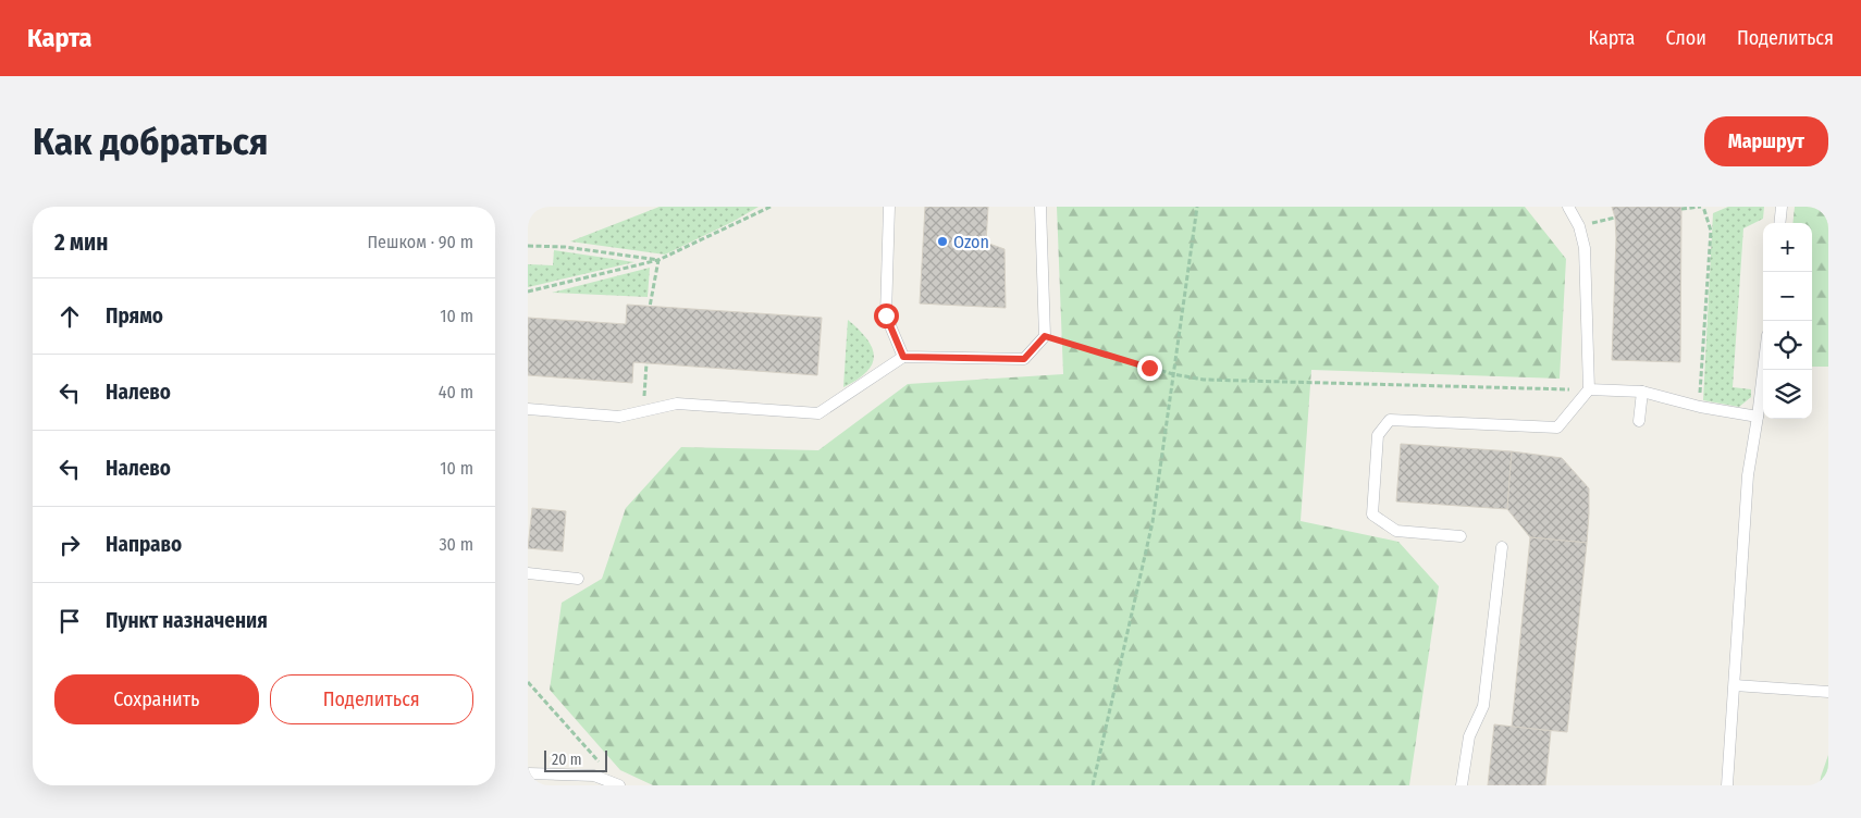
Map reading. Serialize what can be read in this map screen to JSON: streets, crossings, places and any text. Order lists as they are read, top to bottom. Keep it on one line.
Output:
{"places":["Ozon"],"scale_bar":"20 m","page":{"header":"Карта","nav":["Карта","Слои","Поделиться"],"buttons":["Маршрут",["Сохранить","Поделиться"]],"title":"Как добраться","heading":["2 мин","Пешком · 90 m"],"map_buttons":["+","−"],"list":[["Прямо","10 m"],["Налево","40 m"],["Налево","10 m"],["Направо","30 m"],"Пункт назначения"],"scale":"20 m"}}
